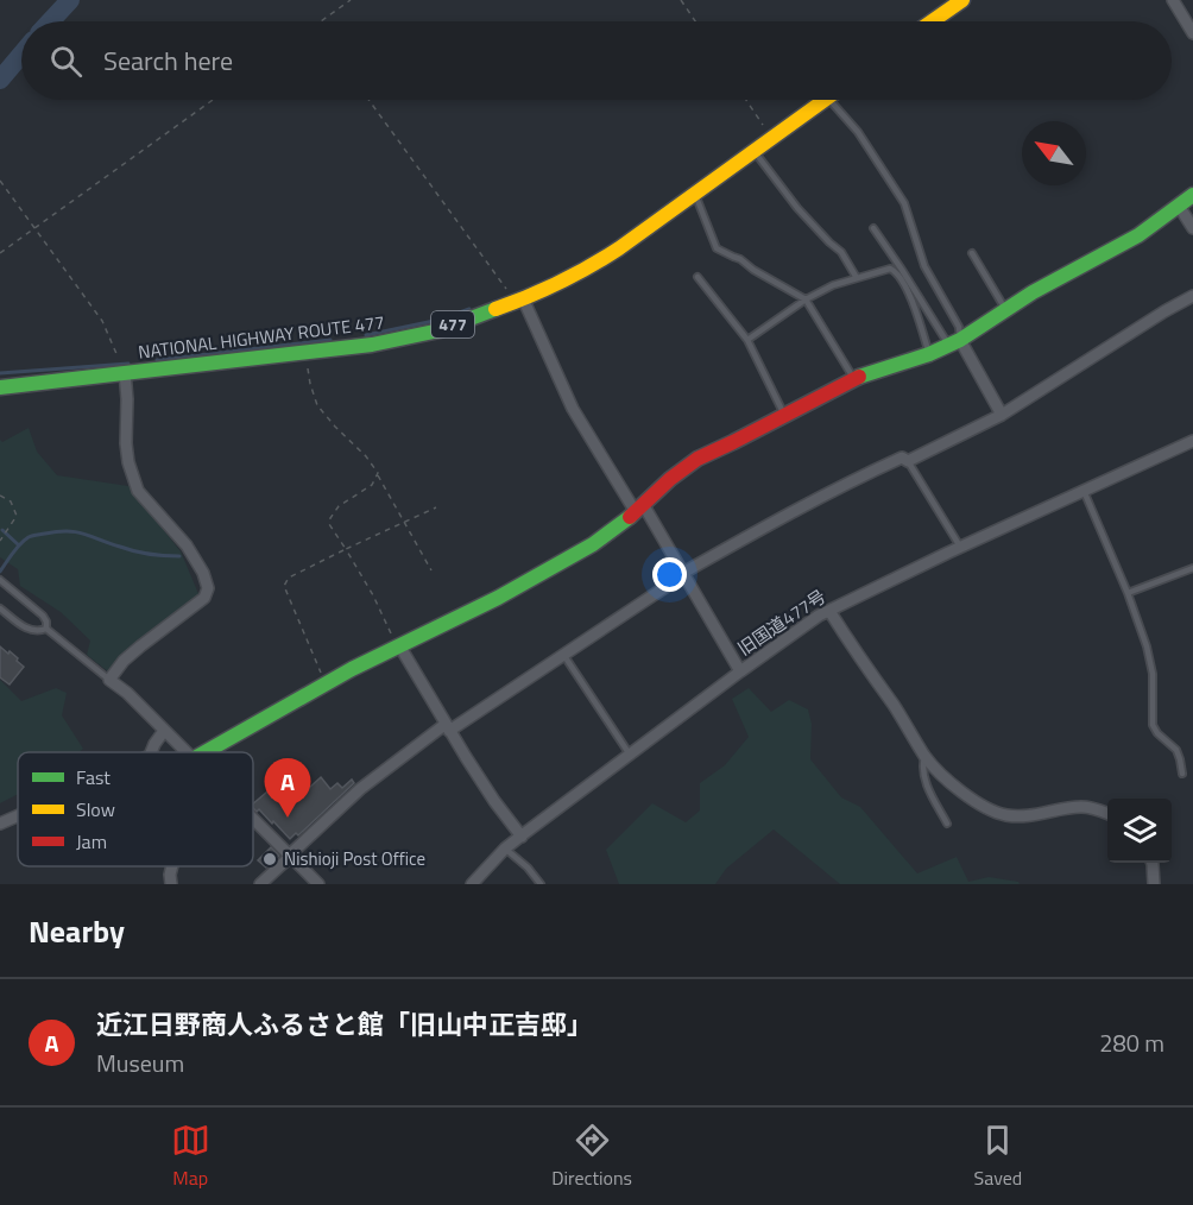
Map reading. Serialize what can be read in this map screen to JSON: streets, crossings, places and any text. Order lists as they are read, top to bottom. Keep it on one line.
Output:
{"streets":{"main road":["477","NATIONAL HIGHWAY ROUTE 477"],"street":["旧国道477号"]},"places":["Nishioji Post Office"],"legend":["Fast","Slow","Jam"],"north":"top left","page":{"search":"Search here","pins":"A","heading":"Nearby","list":[{"mark":"A","name":"近江日野商人ふるさと館「旧山中正吉邸」","note":"Museum","value":"280 m"}],"nav":["Map","Directions","Saved"]}}
